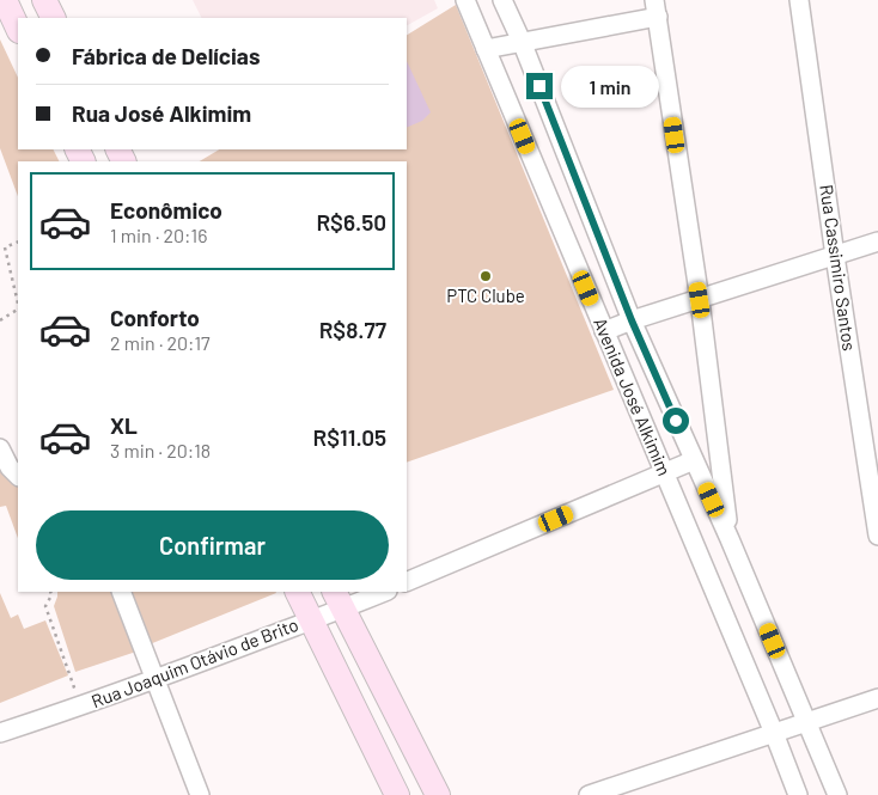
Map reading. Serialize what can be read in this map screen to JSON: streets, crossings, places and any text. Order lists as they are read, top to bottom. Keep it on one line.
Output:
{"streets":{"street":["Rua Cassimiro Santos","Avenida José Alkimim","Rua Joaquim Otávio de Brito"]},"places":["PTC Clube"],"page":{"banner":["Fábrica de Delícias","Rua José Alkimim"],"bubble":"1 min","list":[{"name":"Econômico","note":"1 min · 20:16","value":"R$6.50"},{"name":"Conforto","note":"2 min · 20:17","value":"R$8.77"},{"name":"XL","note":"3 min · 20:18","value":"R$11.05"}],"buttons":"Confirmar"}}
